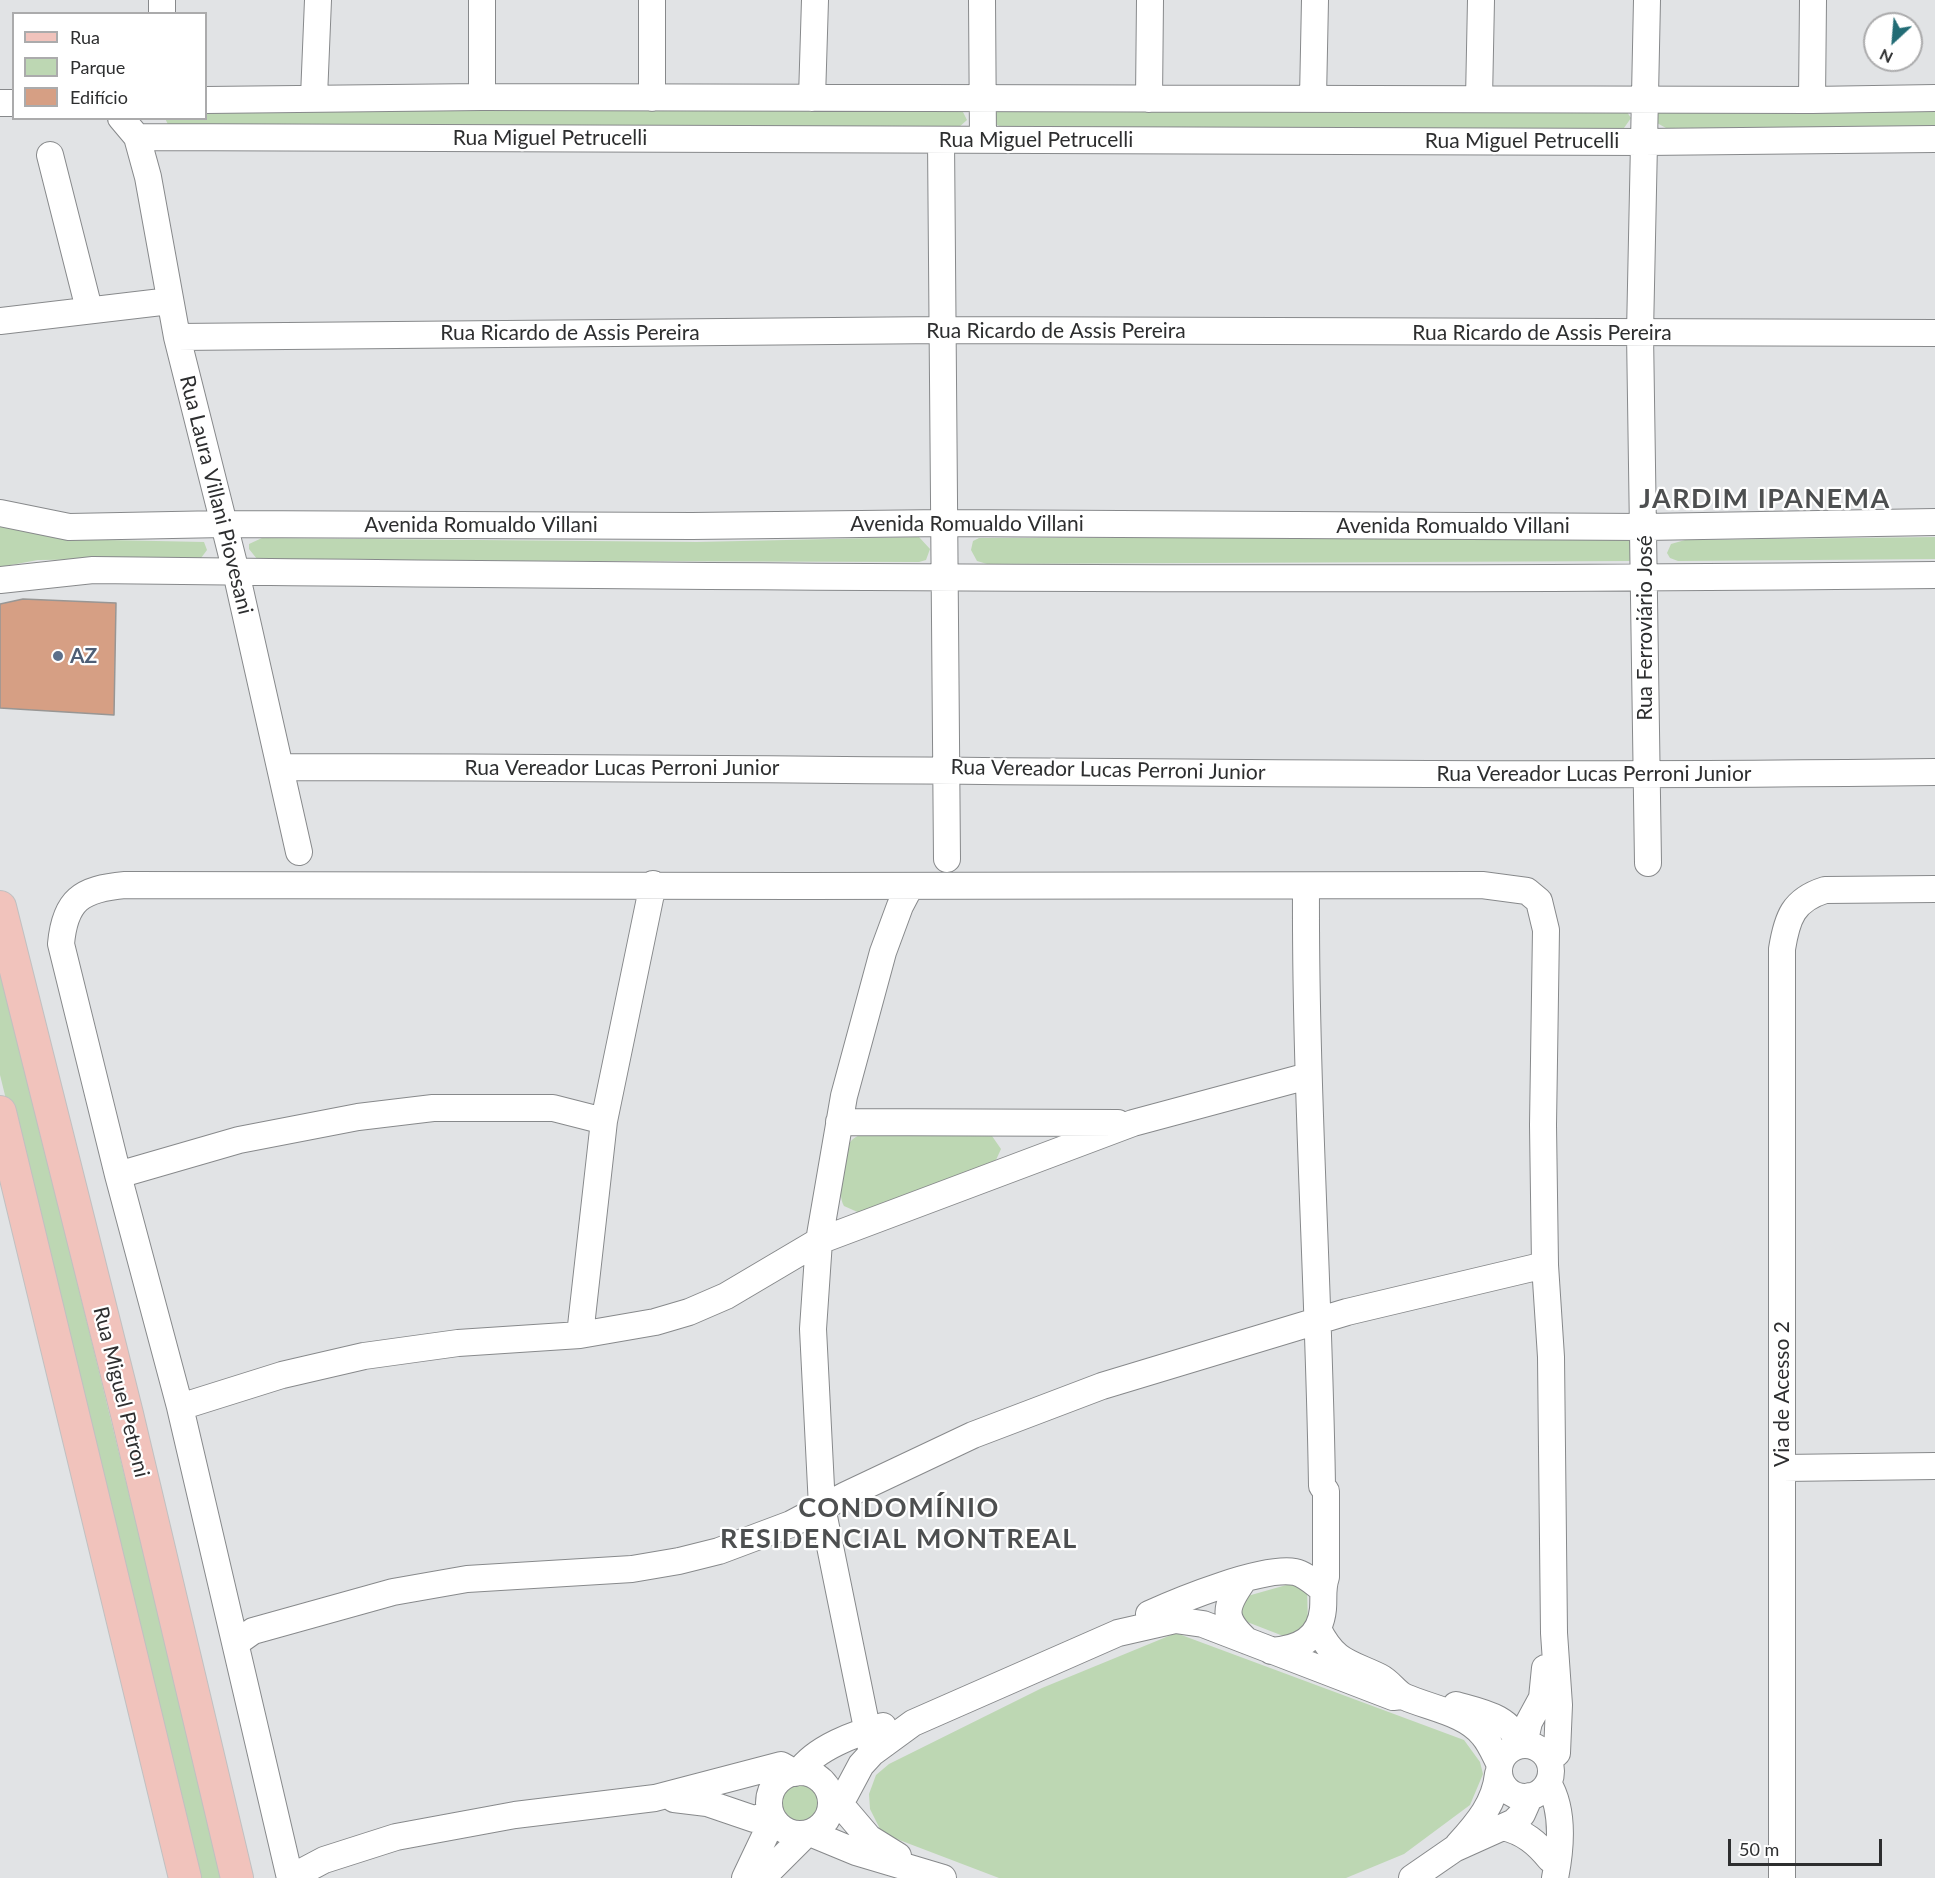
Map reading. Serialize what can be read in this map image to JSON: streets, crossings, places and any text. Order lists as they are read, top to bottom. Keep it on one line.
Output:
{"streets":{"main road":["Rua Miguel Petroni"],"street":["Rua Miguel Petrucelli","Rua Ricardo de Assis Pereira","Rua Laura Villani Piovesani","Avenida Romualdo Villani","Rua Ferroviário José","Rua Vereador Lucas Perroni Junior","Via de Acesso 2"]},"crossings":[["Rua Miguel Petrucelli","Rua Laura Villani Piovesani"],["Rua Miguel Petrucelli","Rua Ferroviário José"],["Rua Ricardo de Assis Pereira","Rua Laura Villani Piovesani"],["Rua Ricardo de Assis Pereira","Rua Ferroviário José"],["Rua Laura Villani Piovesani","Avenida Romualdo Villani"],["Rua Laura Villani Piovesani","Rua Vereador Lucas Perroni Junior"],["Avenida Romualdo Villani","Rua Ferroviário José"],["Rua Ferroviário José","Rua Vereador Lucas Perroni Junior"]],"districts":["JARDIM IPANEMA","CONDOMÍNIO RESIDENCIAL MONTREAL"],"places":["AZ"],"legend":["Rua","Parque","Edifício"],"scale_bar":"50 m","north":"bottom left"}
